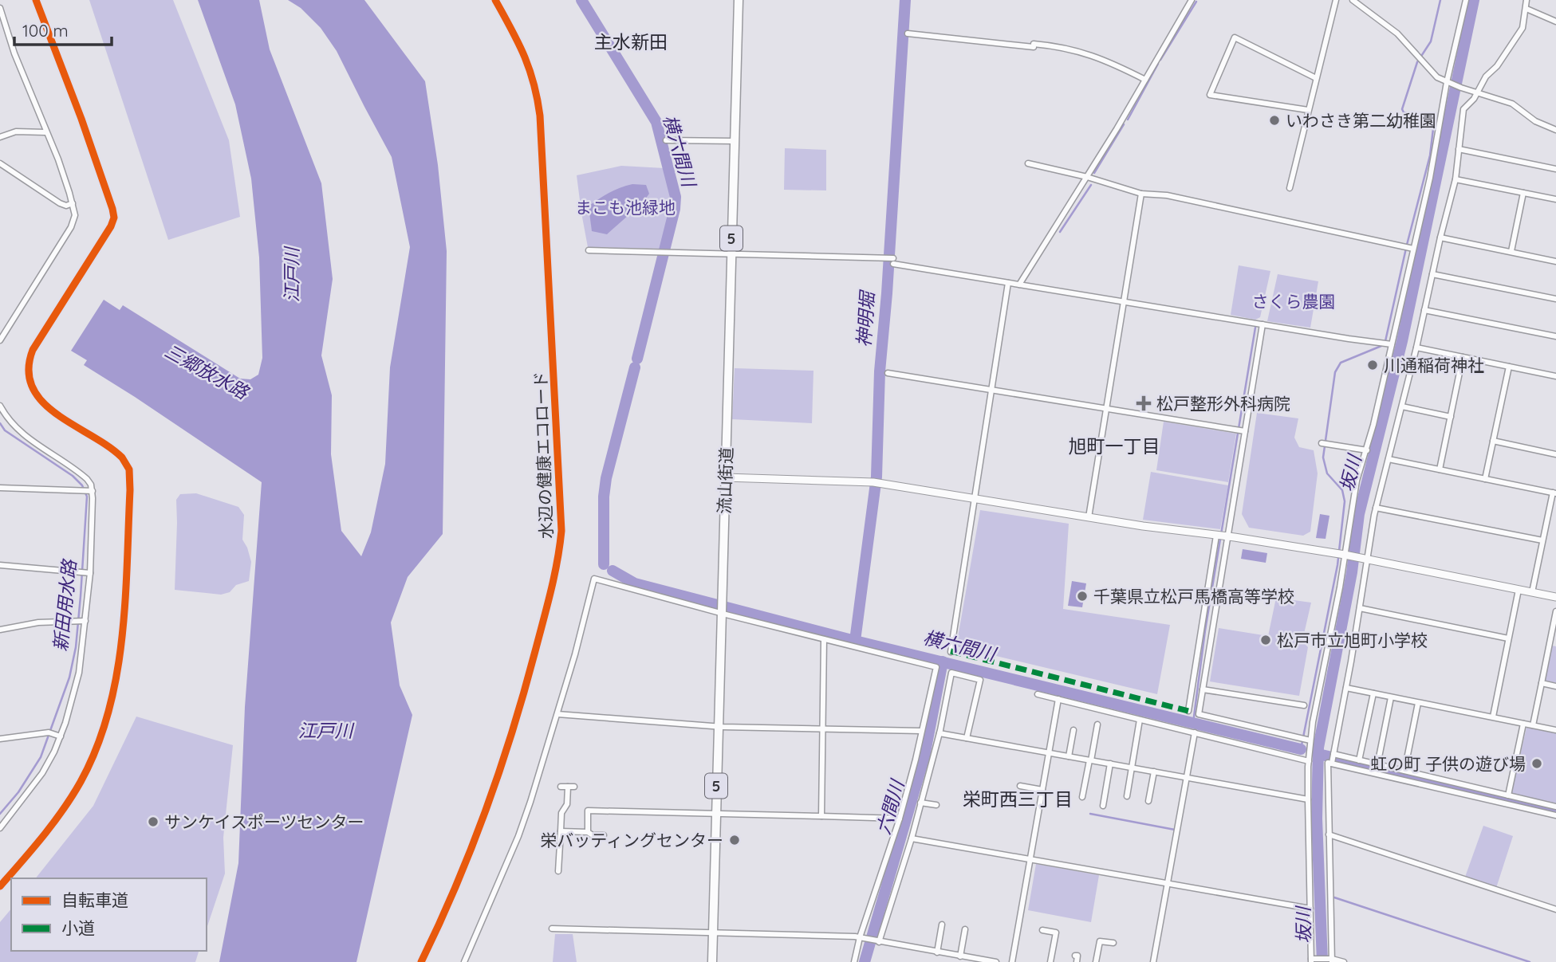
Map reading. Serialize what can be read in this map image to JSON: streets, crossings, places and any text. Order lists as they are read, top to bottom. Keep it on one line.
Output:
{"streets":{"main road":["5","流山街道"],"cycle path":["水辺の健康エコロード"]},"districts":["主水新田","旭町一丁目","栄町西三丁目"],"water":["横六間川","江戸川","神明堀","三郷放水路","坂川","新田用水路","六間川"],"parks":["まこも池緑地","さくら農園"],"places":{"other":["いわさき第二幼稚園","川通稲荷神社","千葉県立松戸馬橋高等学校","松戸市立旭町小学校","虹の町 子供の遊び場","サンケイスポーツセンター","栄バッティングセンター"],"health":["松戸整形外科病院"]},"legend":["自転車道","小道"],"scale_bar":"100 m"}
